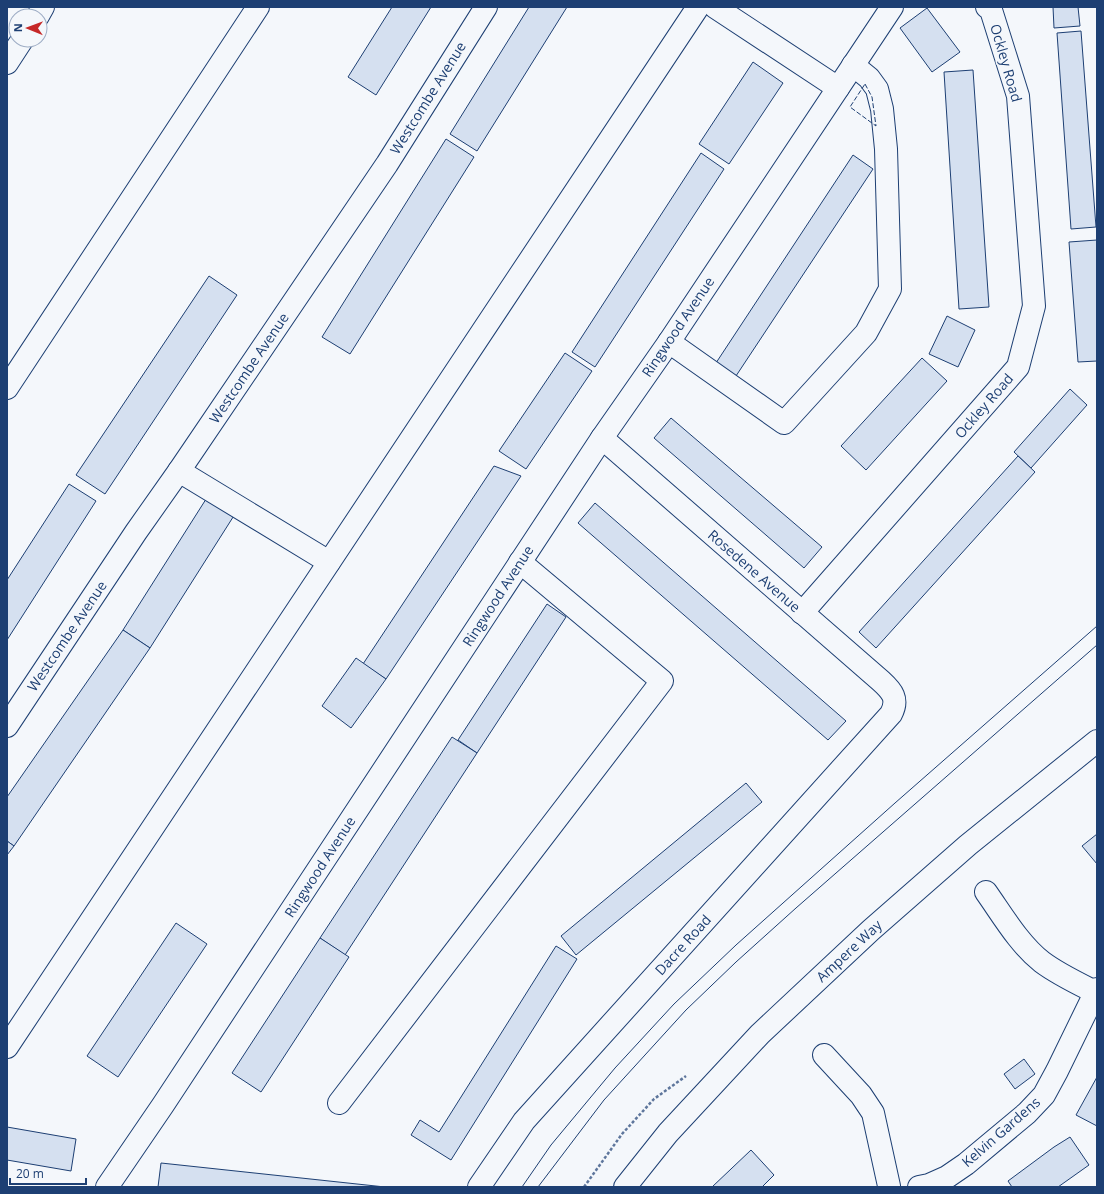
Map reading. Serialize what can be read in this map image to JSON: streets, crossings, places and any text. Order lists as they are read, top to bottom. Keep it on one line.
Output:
{"streets":{"street":["Ockley Road","Westcombe Avenue","Ringwood Avenue","Rosedene Avenue","Dacre Road","Ampere Way","Kelvin Gardens"]},"crossings":[["Ockley Road","Rosedene Avenue"],["Ringwood Avenue","Rosedene Avenue"],["Rosedene Avenue","Dacre Road"]],"scale_bar":"20 m","north":"left"}
